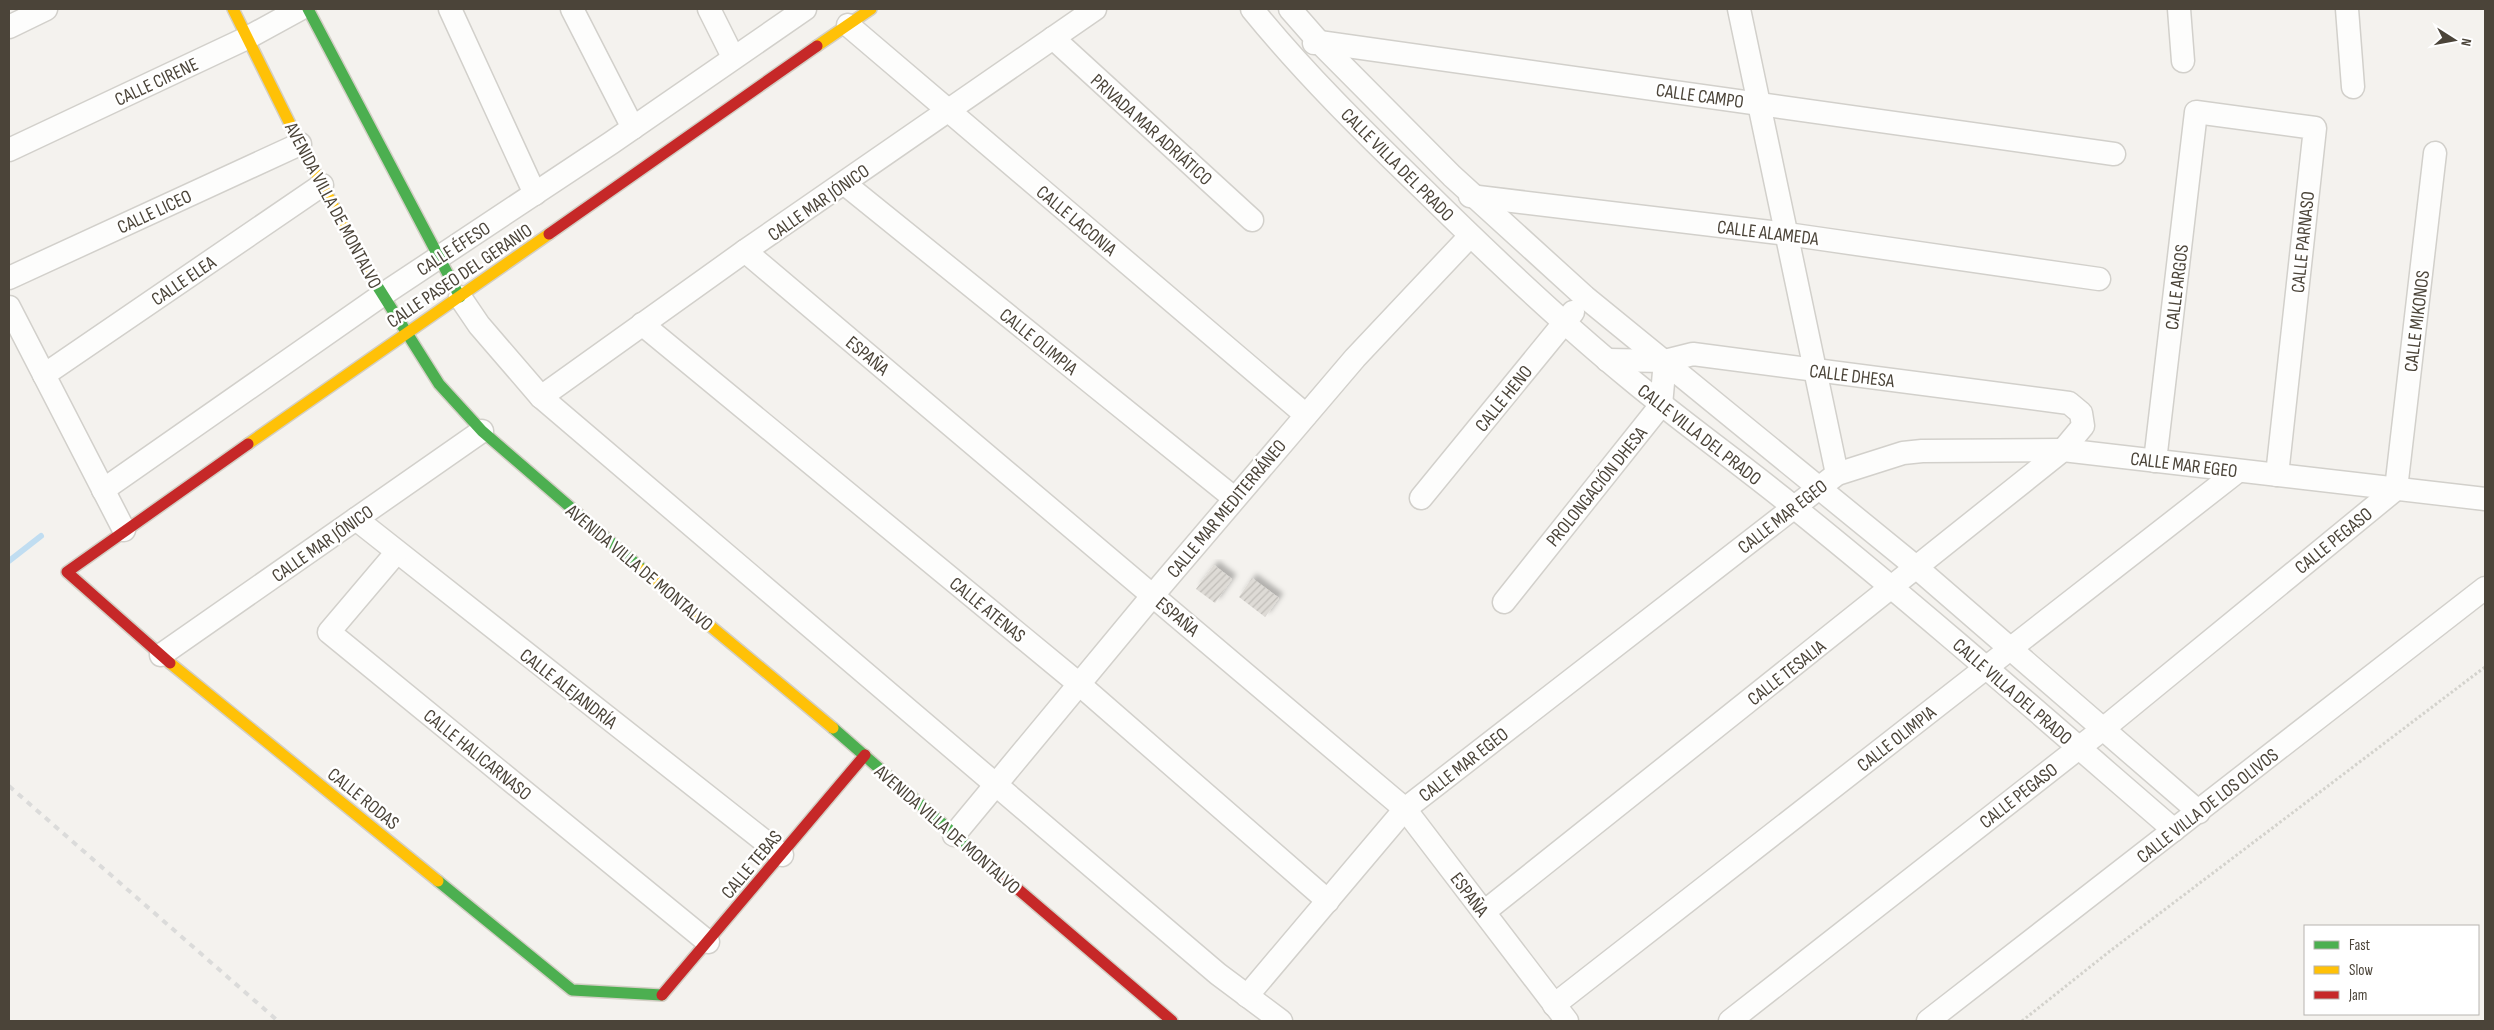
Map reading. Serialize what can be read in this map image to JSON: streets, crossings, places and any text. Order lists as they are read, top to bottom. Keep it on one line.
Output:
{"streets":{"street":["CALLE CIRENE","CALLE CAMPO","PRIVADA MAR ADRIÁTICO","CALLE VILLA DEL PRADO","CALLE MAR JÓNICO","AVENIDA VILLA DE MONTALVO","CALLE LICEO","CALLE LACONIA","CALLE ALAMEDA","CALLE PARNASO","CALLE ÉFESO","CALLE PASEO DEL GERANIO","CALLE ELEA","CALLE ARGOS","CALLE MIKONOS","CALLE OLIMPIA","ESPAÑA","CALLE DHESA","CALLE HENO","CALLE MAR EGEO","PROLONGACIÓN DHESA","CALLE MAR MEDITERRÁNEO","CALLE PEGASO","CALLE ATENAS","CALLE TESALIA","CALLE ALEJANDRÍA","CALLE HALICARNASO","CALLE RODAS","CALLE VILLA DE LOS OLIVOS","CALLE TEBAS"]},"crossings":[["CALLE CIRENE","AVENIDA VILLA DE MONTALVO"],["CALLE CAMPO","CALLE VILLA DEL PRADO"],["PRIVADA MAR ADRIÁTICO","CALLE MAR JÓNICO"],["CALLE VILLA DEL PRADO","CALLE ALAMEDA"],["CALLE VILLA DEL PRADO","CALLE OLIMPIA"],["CALLE VILLA DEL PRADO","CALLE DHESA"],["CALLE VILLA DEL PRADO","CALLE HENO"],["CALLE VILLA DEL PRADO","CALLE MAR EGEO"],["CALLE VILLA DEL PRADO","PROLONGACIÓN DHESA"],["CALLE VILLA DEL PRADO","CALLE MAR MEDITERRÁNEO"],["CALLE VILLA DEL PRADO","CALLE PEGASO"],["CALLE VILLA DEL PRADO","CALLE TESALIA"],["CALLE VILLA DEL PRADO","CALLE VILLA DE LOS OLIVOS"],["CALLE MAR JÓNICO","AVENIDA VILLA DE MONTALVO"],["CALLE MAR JÓNICO","CALLE LACONIA"],["CALLE MAR JÓNICO","CALLE OLIMPIA"],["CALLE MAR JÓNICO","ESPAÑA"],["CALLE MAR JÓNICO","CALLE ATENAS"],["CALLE MAR JÓNICO","CALLE ALEJANDRÍA"],["CALLE MAR JÓNICO","CALLE RODAS"],["AVENIDA VILLA DE MONTALVO","CALLE LICEO"],["AVENIDA VILLA DE MONTALVO","CALLE ÉFESO"],["AVENIDA VILLA DE MONTALVO","CALLE PASEO DEL GERANIO"],["AVENIDA VILLA DE MONTALVO","CALLE ELEA"],["AVENIDA VILLA DE MONTALVO","CALLE MAR MEDITERRÁNEO"],["AVENIDA VILLA DE MONTALVO","CALLE TEBAS"],["CALLE LACONIA","CALLE PASEO DEL GERANIO"],["CALLE LACONIA","CALLE MAR MEDITERRÁNEO"],["CALLE PARNASO","CALLE ARGOS"],["CALLE PARNASO","CALLE MAR EGEO"],["CALLE PASEO DEL GERANIO","CALLE RODAS"],["CALLE ARGOS","CALLE MAR EGEO"],["CALLE MIKONOS","CALLE MAR EGEO"],["CALLE MIKONOS","CALLE PEGASO"],["CALLE OLIMPIA","ESPAÑA"],["CALLE OLIMPIA","CALLE MAR EGEO"],["CALLE OLIMPIA","CALLE MAR MEDITERRÁNEO"],["ESPAÑA","CALLE MAR EGEO"],["ESPAÑA","CALLE MAR MEDITERRÁNEO"],["ESPAÑA","CALLE TESALIA"],["CALLE DHESA","CALLE TESALIA"],["CALLE MAR EGEO","CALLE PEGASO"],["CALLE MAR EGEO","CALLE ATENAS"],["CALLE MAR EGEO","CALLE TESALIA"],["CALLE MAR MEDITERRÁNEO","CALLE ATENAS"],["CALLE ALEJANDRÍA","CALLE HALICARNASO"],["CALLE ALEJANDRÍA","CALLE TEBAS"],["CALLE HALICARNASO","CALLE TEBAS"],["CALLE RODAS","CALLE TEBAS"]],"legend":["Fast","Slow","Jam"],"north":"right"}
